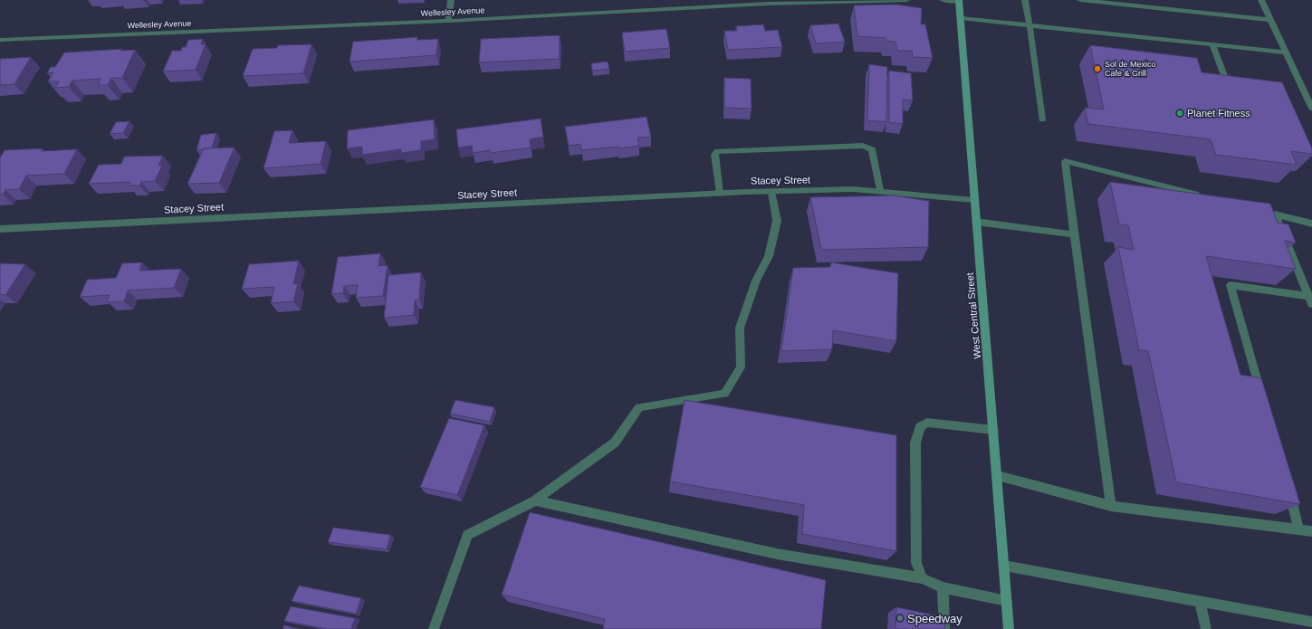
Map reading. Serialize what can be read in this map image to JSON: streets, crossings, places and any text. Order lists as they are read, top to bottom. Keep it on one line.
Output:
{"streets":{"main road":["West Central Street"],"street":["Wellesley Avenue","Stacey Street"]},"crossings":[["Stacey Street","West Central Street"]],"places":["Sol de Mexico Cafe & Grill","Planet Fitness","Speedway"]}
